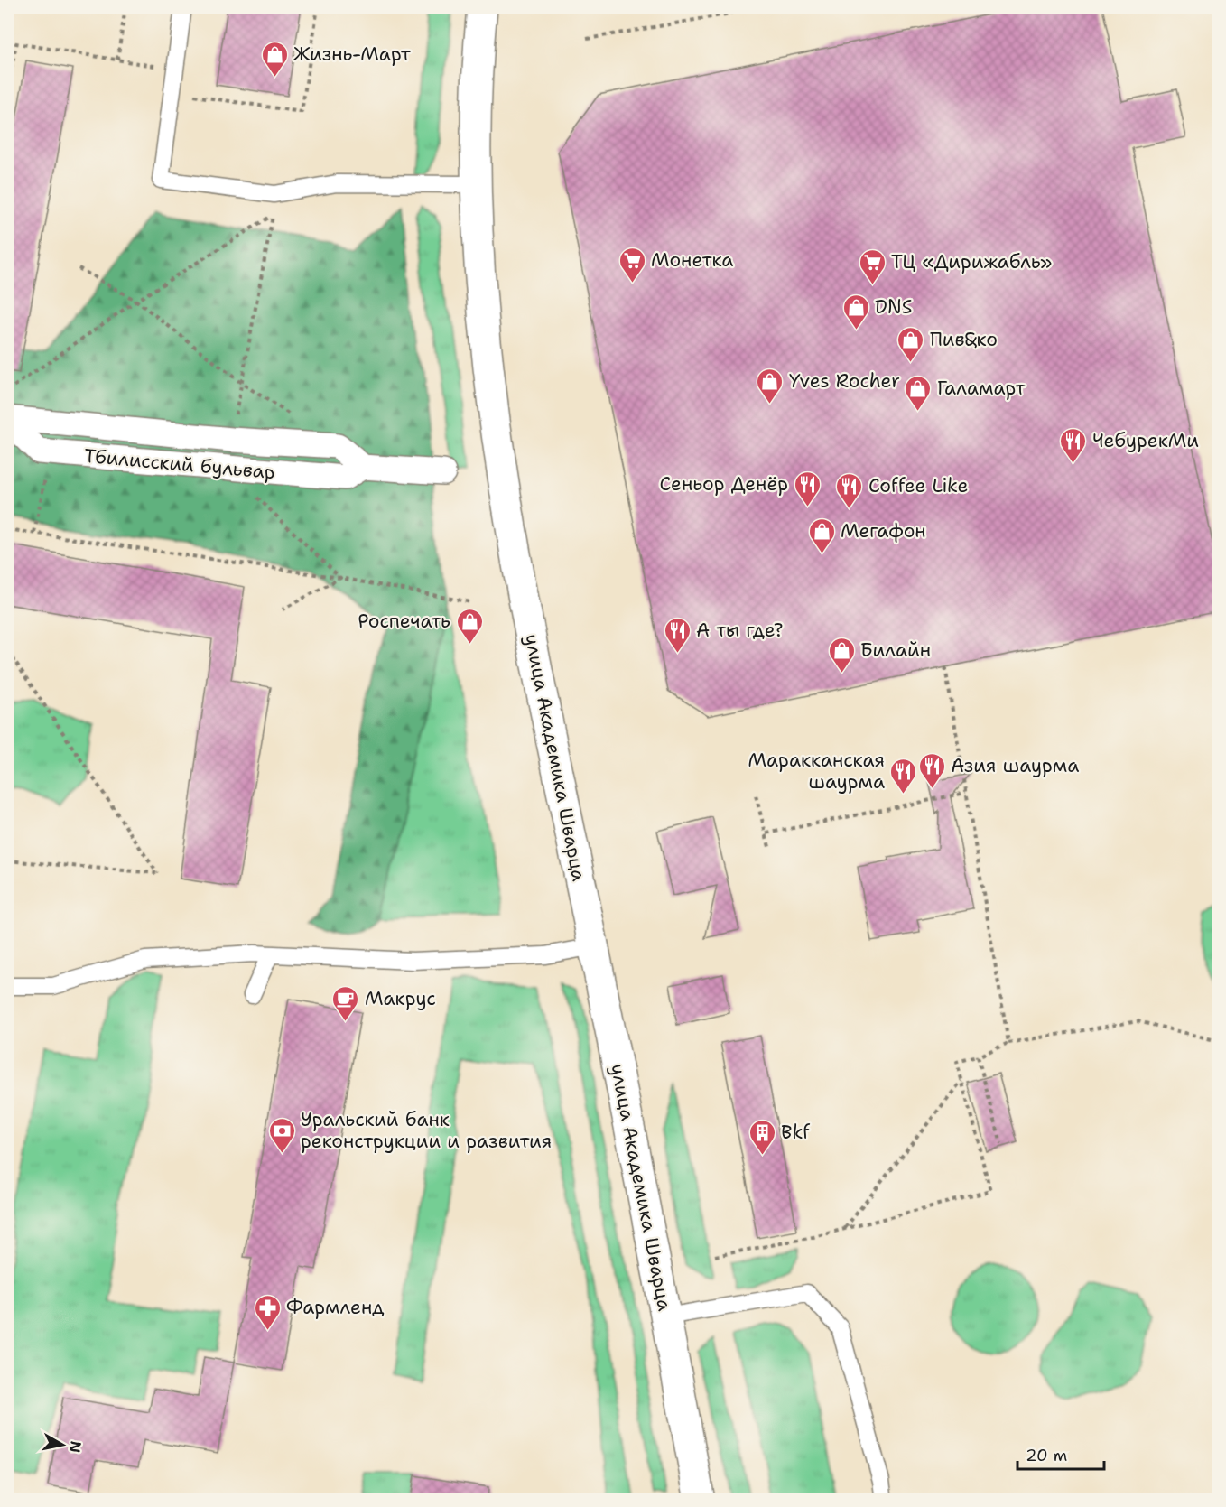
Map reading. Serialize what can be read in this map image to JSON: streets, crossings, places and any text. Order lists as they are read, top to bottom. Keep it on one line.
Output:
{"streets":{"street":["Тбилисский бульвар","улица Академика Шварца"]},"places":{"shop":["Жизнь-Март","DNS","Пив&ко","Yves Rocher","Галамарт","Мегафон","Роспечать","Билайн"],"supermarket":["Монетка","ТЦ «Дирижабль»"],"restaurant":["ЧебурекМи","Сеньор Денёр","Coffee Like","А ты где?","Азия шаурма","Маракканская шаурма"],"cafe":["Макрус"],"bank":["Уральский банк реконструкции и развития"],"building":["Bkf"],"pharmacy":["Фармленд"]},"scale_bar":"20 m","north":"right"}
